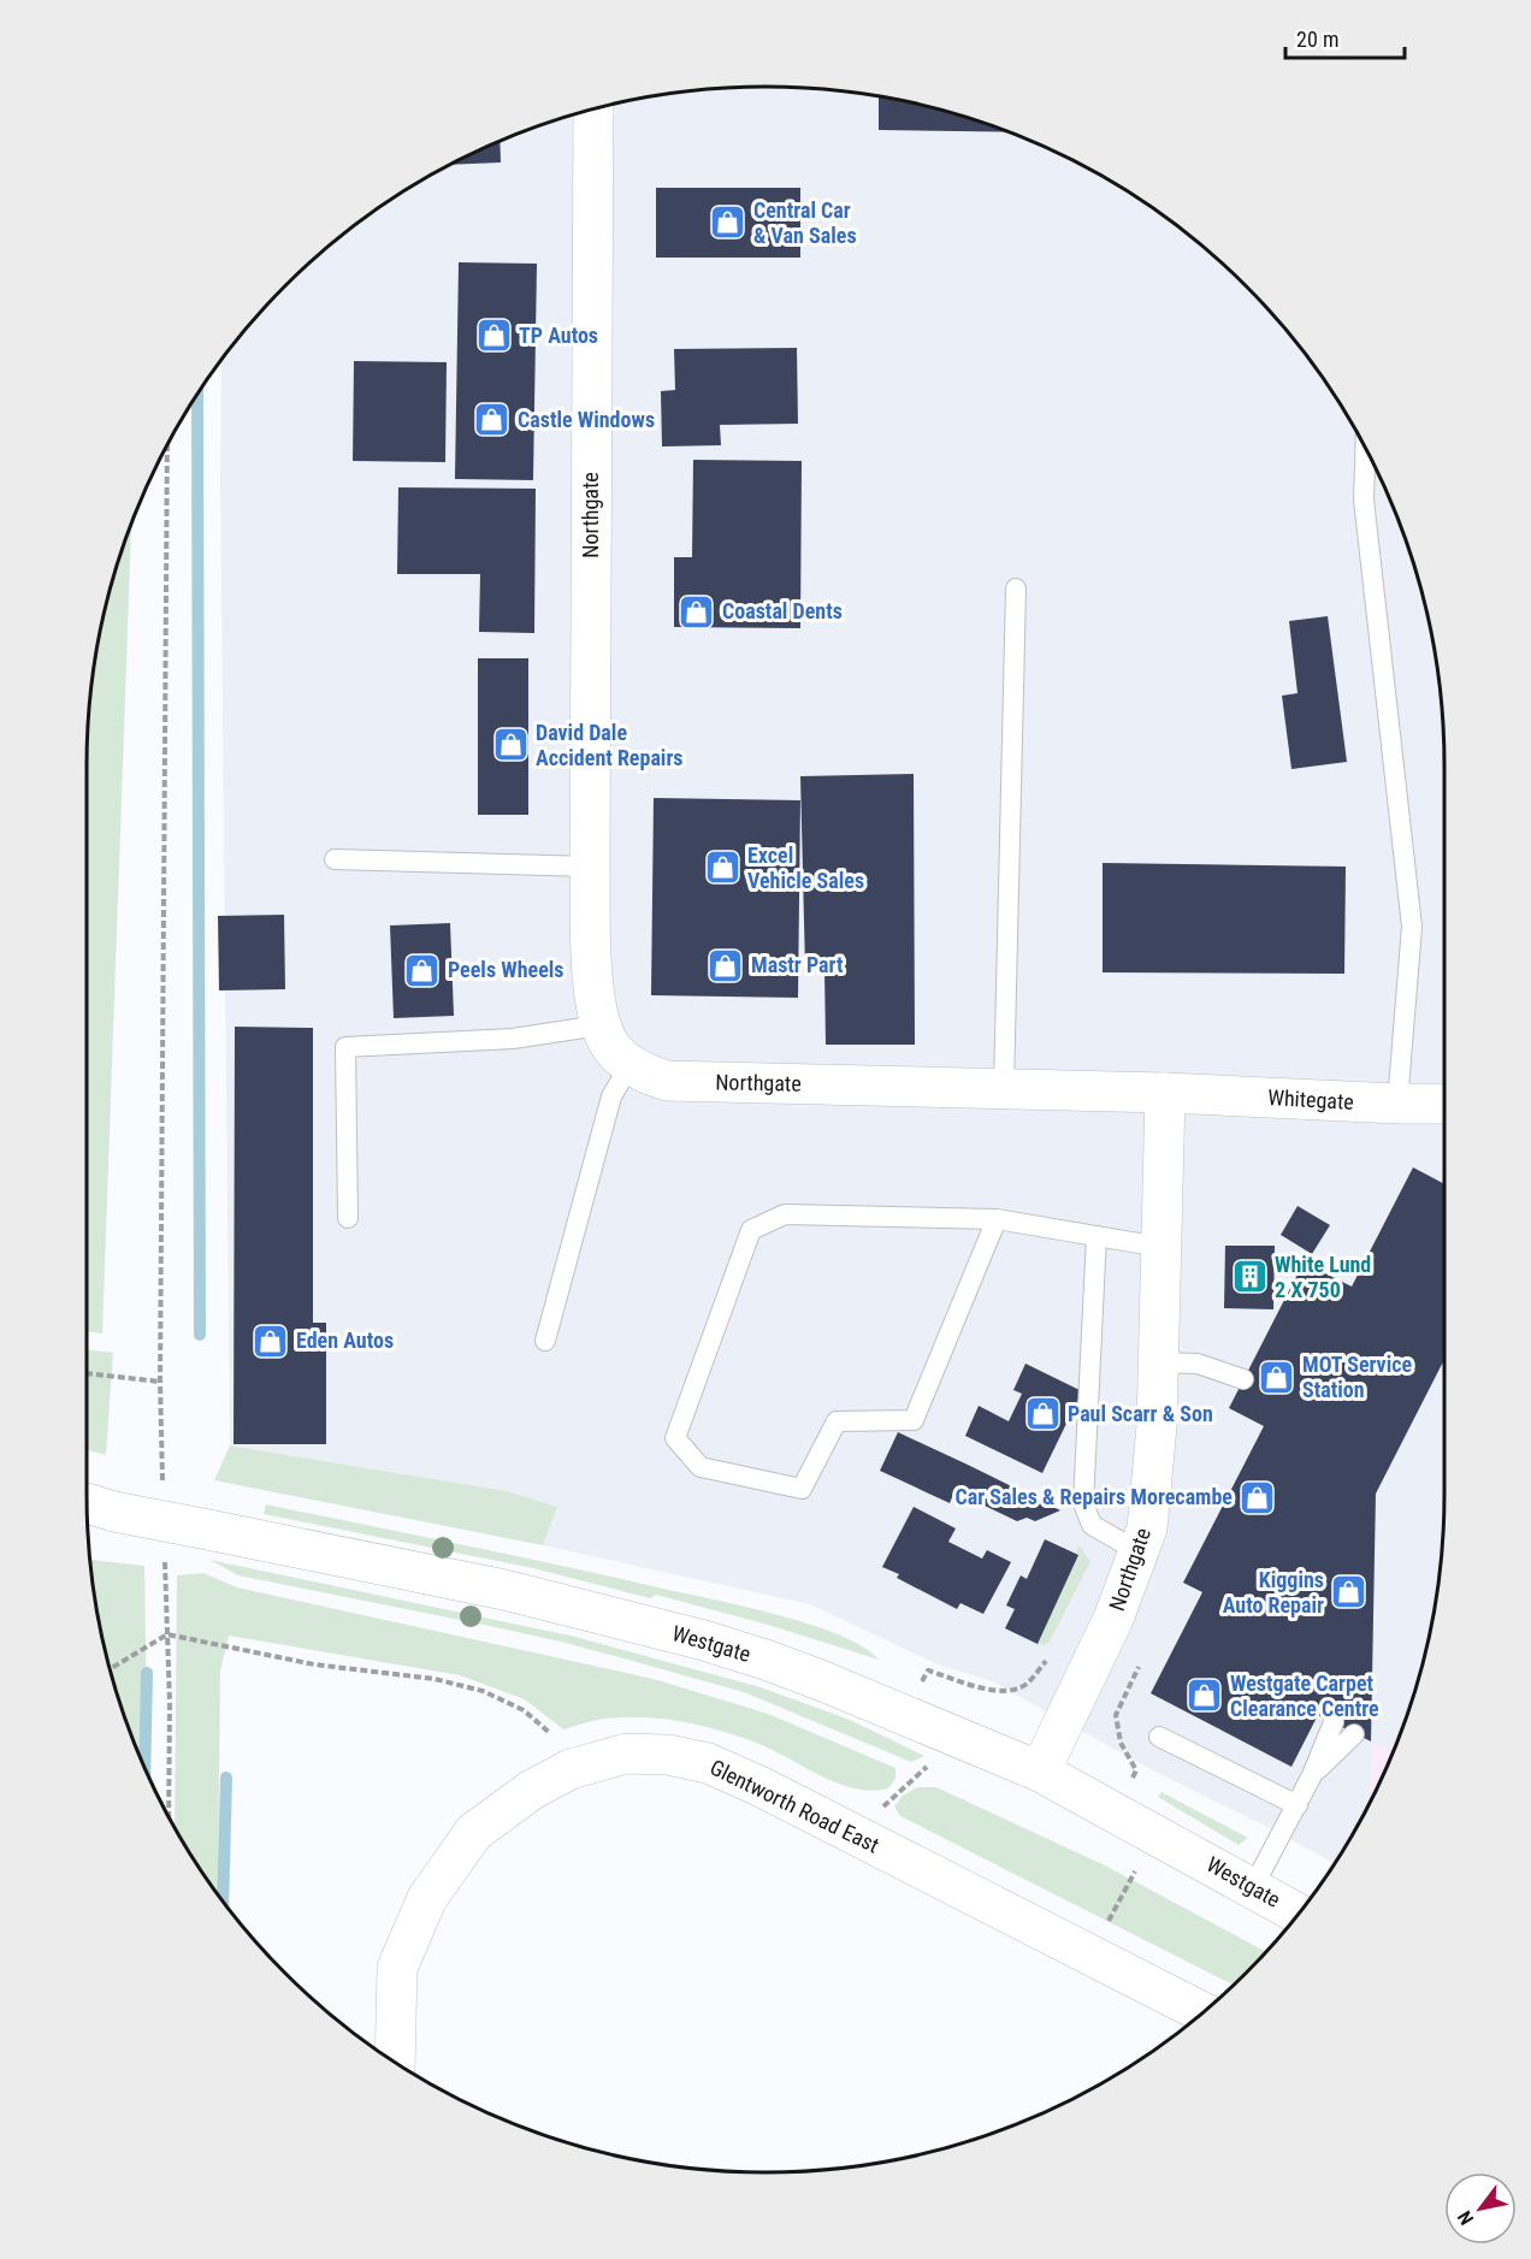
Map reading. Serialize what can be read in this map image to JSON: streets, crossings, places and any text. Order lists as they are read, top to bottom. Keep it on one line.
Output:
{"streets":{"street":["Northgate","Whitegate","Westgate","Glentworth Road East"]},"crossings":[["Northgate","Whitegate"],["Northgate","Westgate"]],"places":{"shop":["Central Car & Van Sales","TP Autos","Castle Windows","Coastal Dents","David Dale Accident Repairs","Excel Vehicle Sales","Mastr Part","Peels Wheels","Eden Autos","MOT Service Station","Paul Scarr & Son","Car Sales & Repairs Morecambe","Kiggins Auto Repair","Westgate Carpet Clearance Centre"],"building":["White Lund 2 X 750"]},"scale_bar":"20 m","north":"bottom left"}
